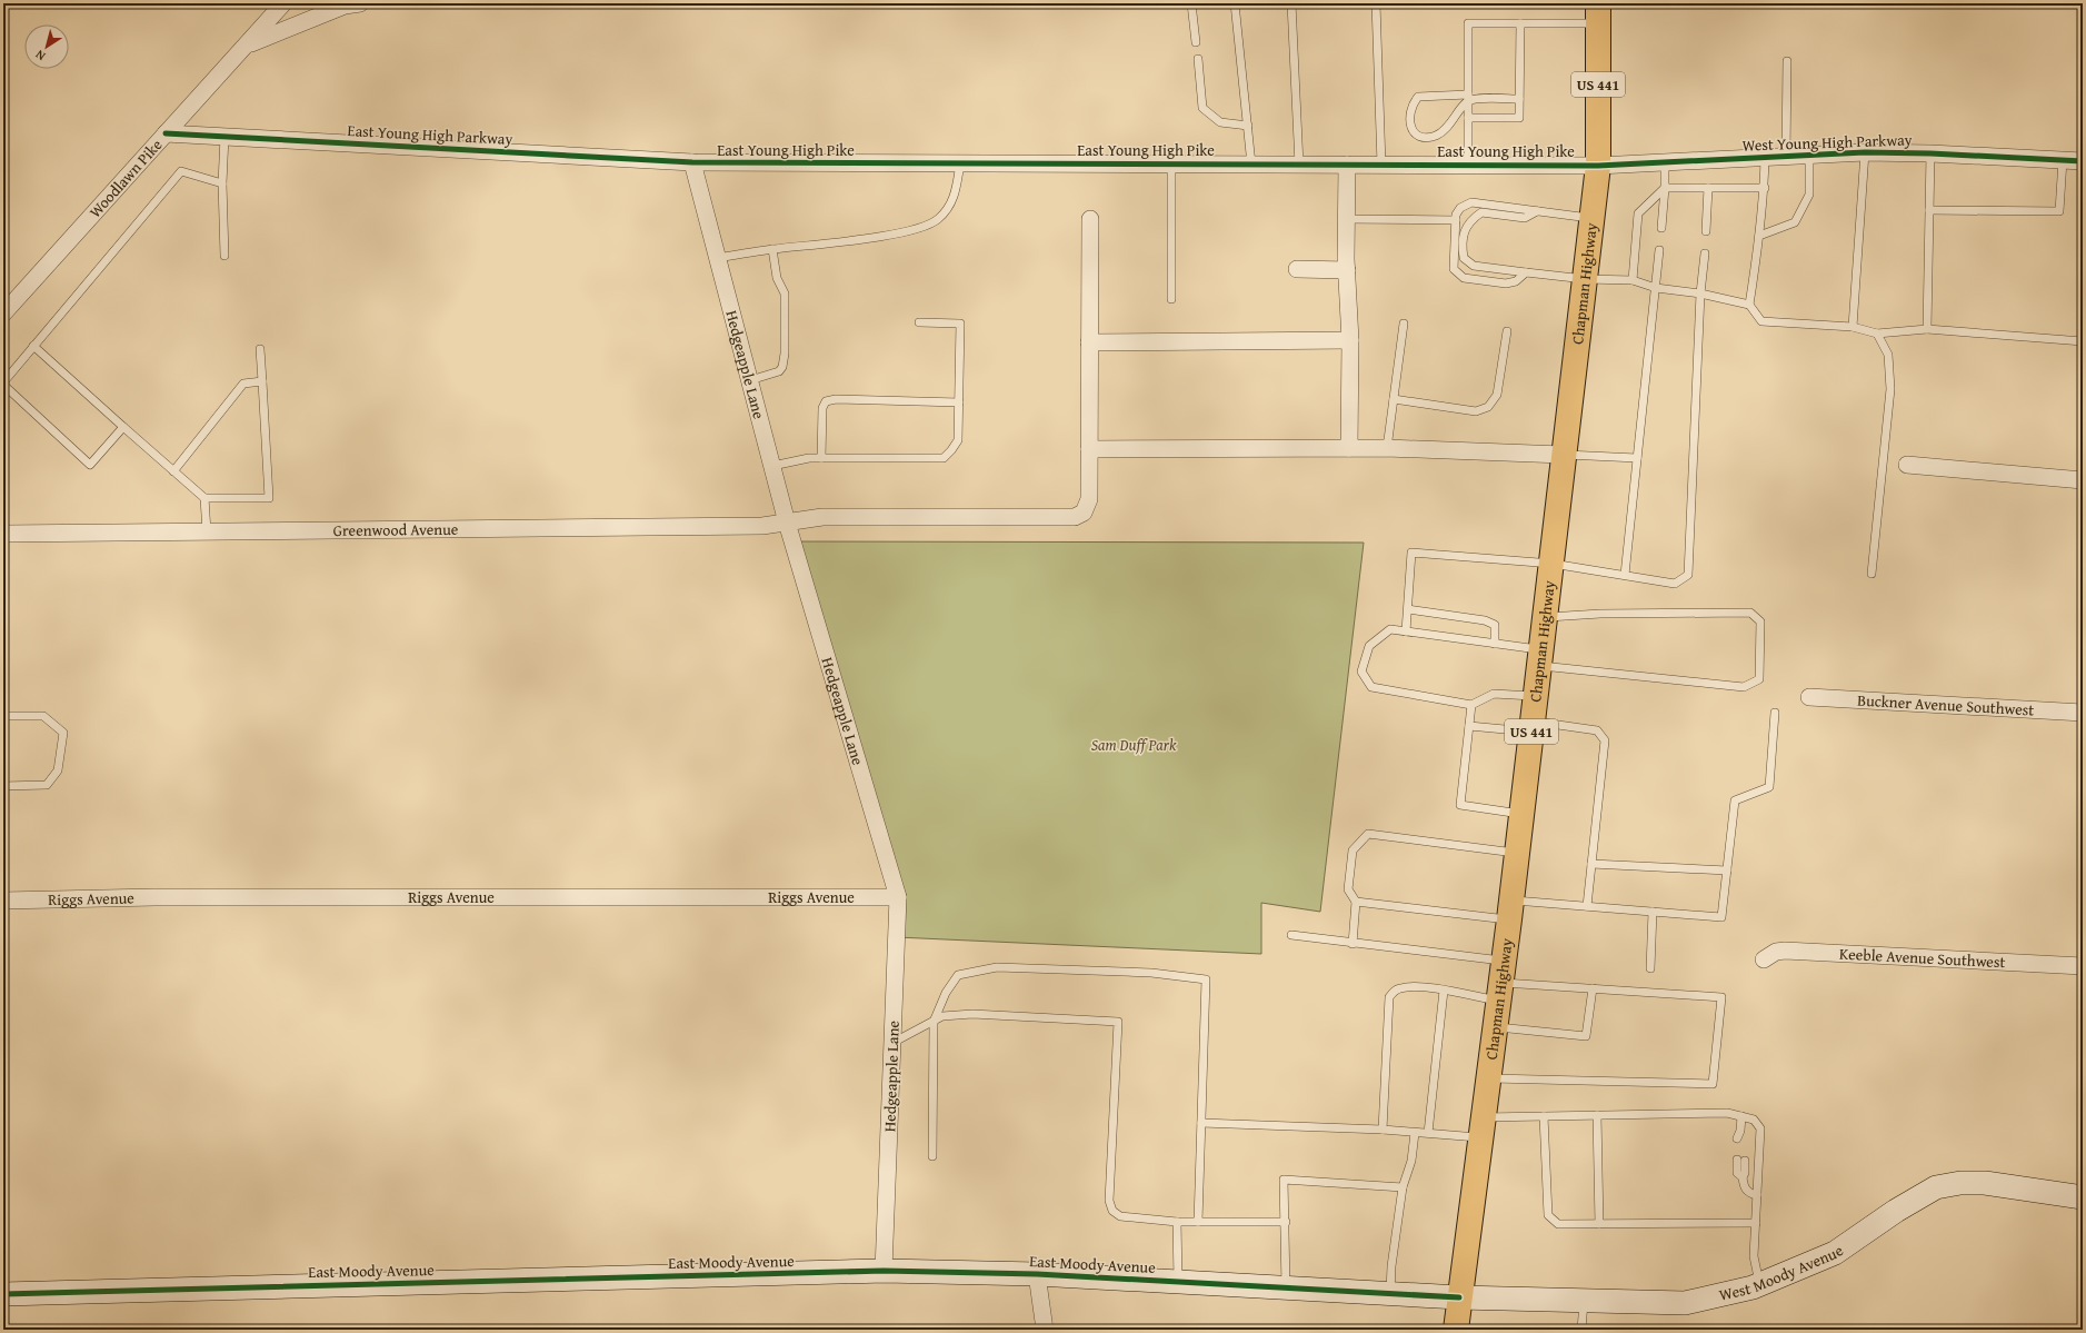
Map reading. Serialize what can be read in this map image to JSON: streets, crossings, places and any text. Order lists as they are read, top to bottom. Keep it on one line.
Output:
{"streets":{"highway":["US 441","Chapman Highway"],"main road":["East Moody Avenue","West Moody Avenue"],"street":["East Young High Parkway","West Young High Parkway","East Young High Pike","Woodlawn Pike","Hedgeapple Lane","Greenwood Avenue","Buckner Avenue Southwest","Riggs Avenue","Keeble Avenue Southwest"]},"crossings":[["East Young High Parkway","East Young High Pike"],["East Young High Parkway","Woodlawn Pike"],["East Young High Parkway","Hedgeapple Lane"],["West Young High Parkway","East Young High Pike"],["West Young High Parkway","Chapman Highway"],["East Young High Pike","Chapman Highway"],["East Young High Pike","Hedgeapple Lane"],["Chapman Highway","East Moody Avenue"],["Chapman Highway","West Moody Avenue"],["Hedgeapple Lane","Greenwood Avenue"],["Hedgeapple Lane","Riggs Avenue"],["Hedgeapple Lane","East Moody Avenue"],["East Moody Avenue","West Moody Avenue"]],"parks":["Sam Duff Park"],"north":"bottom left"}
